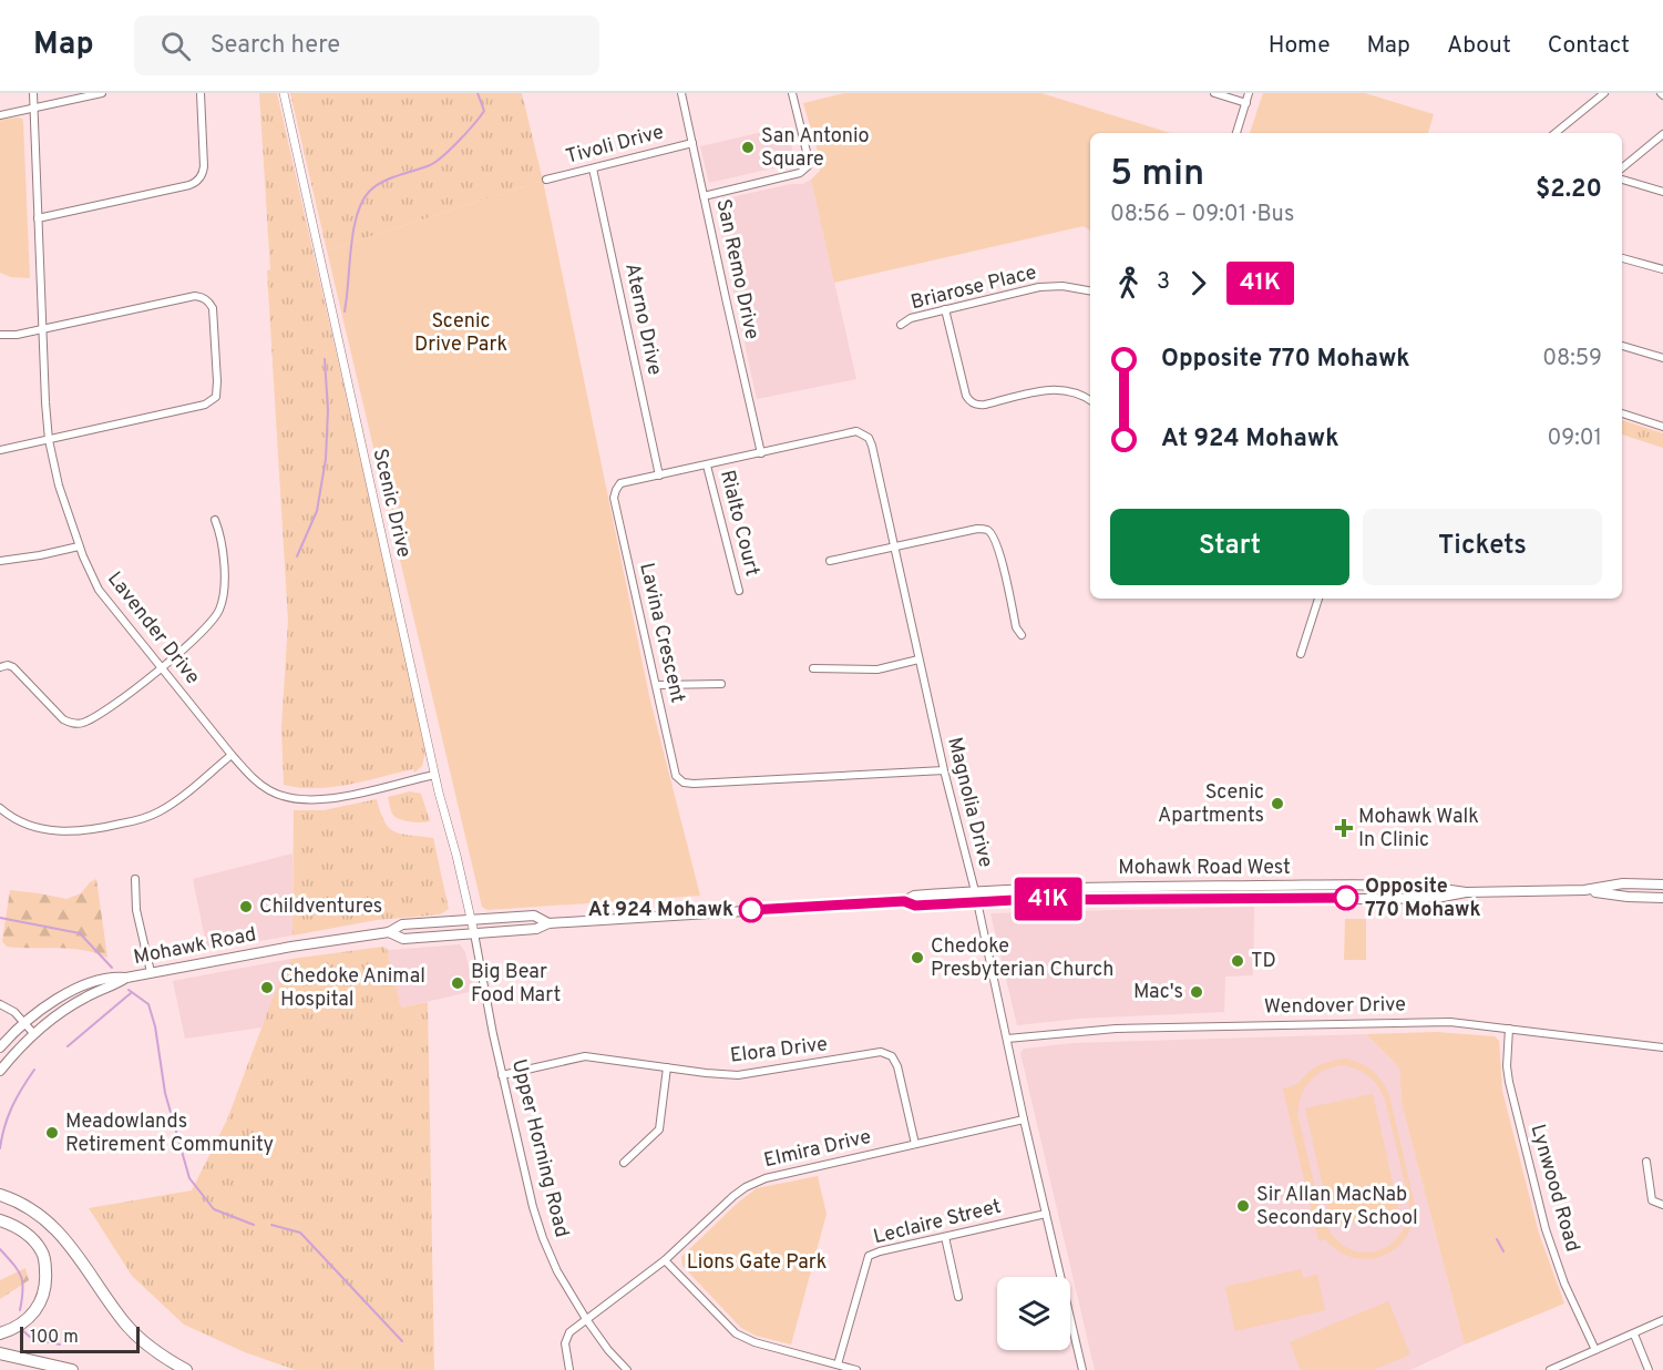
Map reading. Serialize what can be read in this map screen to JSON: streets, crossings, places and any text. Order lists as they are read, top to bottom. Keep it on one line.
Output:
{"streets":{"main road":["Mohawk Road West","Mohawk Road"],"street":["Tivoli Drive","San Remo Drive","Briarose Place","Aterno Drive","Scenic Drive","Rialto Court","Lavender Drive","Lavina Crescent","Magnolia Drive","Wendover Drive","Elora Drive","Upper Horning Road","Elmira Drive","Lynwood Road","Leclaire Street"]},"crossings":[["Tivoli Drive","San Remo Drive"],["Tivoli Drive","Aterno Drive"],["San Remo Drive","Lavina Crescent"],["Aterno Drive","Lavina Crescent"],["Scenic Drive","Lavender Drive"],["Scenic Drive","Mohawk Road West"],["Scenic Drive","Mohawk Road"],["Scenic Drive","Upper Horning Road"],["Rialto Court","Lavina Crescent"],["Lavina Crescent","Magnolia Drive"],["Magnolia Drive","Mohawk Road West"],["Magnolia Drive","Wendover Drive"],["Magnolia Drive","Elmira Drive"],["Magnolia Drive","Leclaire Street"],["Mohawk Road West","Mohawk Road"],["Mohawk Road West","Upper Horning Road"],["Mohawk Road","Upper Horning Road"],["Wendover Drive","Lynwood Road"],["Elora Drive","Upper Horning Road"],["Elora Drive","Elmira Drive"],["Upper Horning Road","Elmira Drive"]],"parks":["Scenic Drive Park","Lions Gate Park"],"places":{"other":["San Antonio Square","Scenic Apartments","Opposite 770 Mohawk","Childventures","At 924 Mohawk","Chedoke Presbyterian Church","TD","Big Bear Food Mart","Chedoke Animal Hospital","Mac's","Meadowlands Retirement Community","Sir Allan MacNab Secondary School"],"health":["Mohawk Walk In Clinic"]},"lines":["bus line 41K"],"scale_bar":"100 m","page":{"header":"Map","search":"Search here","nav":["Home","Map","About","Contact"],"on_map":"41K","heading":["5 min","08:56 – 09:01 · Bus","$2.20"],"legs":["3","41K"],"list":[{"name":"Opposite 770 Mohawk","value":"08:59"},{"name":"At 924 Mohawk","value":"09:01"}],"buttons":["Start","Tickets"],"scale":"100 m"}}
